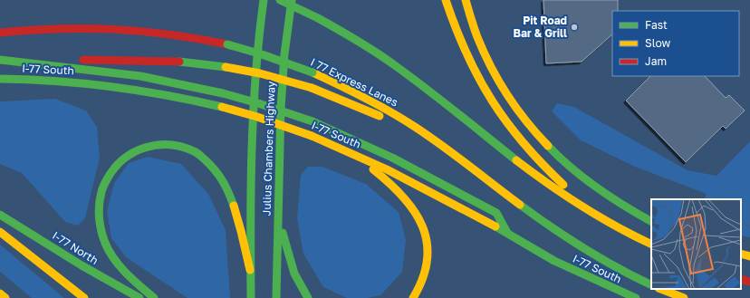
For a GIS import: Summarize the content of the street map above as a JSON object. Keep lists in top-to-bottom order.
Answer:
{
  "streets": {
    "highway": [
      "I-77 South",
      "I 77 Express Lanes",
      "Julius Chambers Highway",
      "I-77 North"
    ]
  },
  "places": ["Pit Road Bar & Grill"],
  "legend": ["Fast", "Slow", "Jam"]
}
